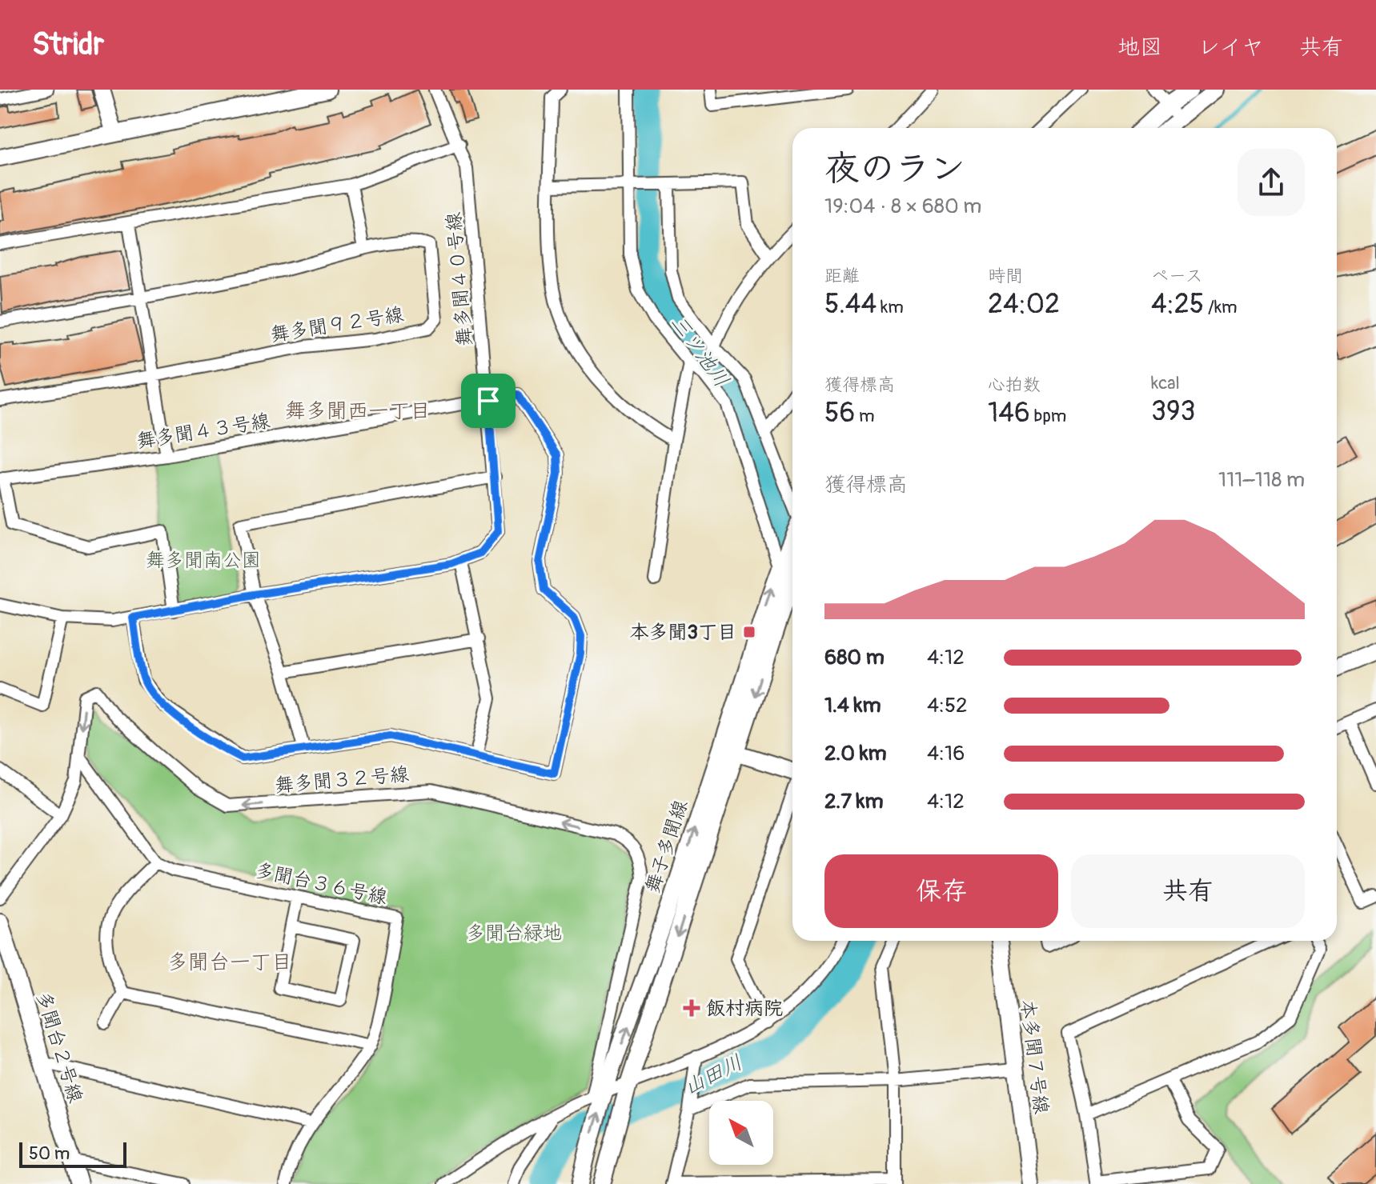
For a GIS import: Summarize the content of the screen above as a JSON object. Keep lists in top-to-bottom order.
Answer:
{
  "streets": {
    "street": [
      "舞多聞４０号線",
      "舞多聞９２号線",
      "舞多聞４３号線",
      "舞多聞３２号線",
      "舞子多聞線",
      "多聞台３６号線",
      "多聞台２号線",
      "本多聞７号線"
    ]
  },
  "crossings": [
    ["舞多聞４０号線", "舞多聞４３号線"],
    ["舞多聞３２号線", "舞子多聞線"]
  ],
  "districts": ["舞多聞西一丁目", "多聞台一丁目"],
  "water": ["三ツ池川", "山田川"],
  "parks": ["舞多聞南公園", "多聞台緑地"],
  "places": {
    "transit": ["本多聞3丁目"],
    "health": ["飯村病院"]
  },
  "scale_bar": "50 m",
  "north": "top left",
  "page": {
    "header": "Stridr",
    "nav": ["地図", "レイヤ", "共有"],
    "heading": ["夜のラン", "19:04 · 8 × 680 m"],
    "stats": [
      ["距離", "5.44 km"],
      ["時間", "24:02"],
      ["ペース", "4:25 /km"],
      ["獲得標高", "56 m"],
      ["心拍数", "146 bpm"],
      ["kcal", "393"]
    ],
    "chart": ["獲得標高", "111–118 m"],
    "list": [
      {
        "name": "680 m",
        "note": "4:12"
      },
      {
        "name": "1.4 km",
        "note": "4:52"
      },
      {
        "name": "2.0 km",
        "note": "4:16"
      },
      {
        "name": "2.7 km",
        "note": "4:12"
      }
    ],
    "buttons": ["保存", "共有"],
    "scale": "50 m"
  }
}
